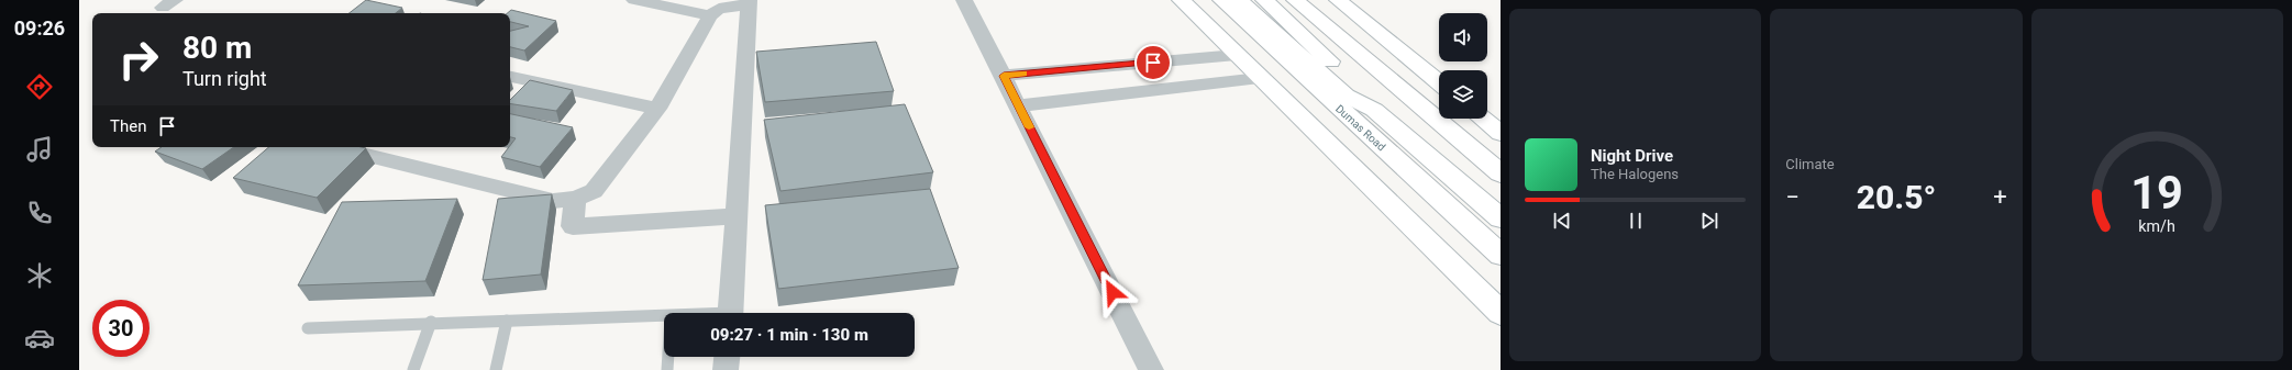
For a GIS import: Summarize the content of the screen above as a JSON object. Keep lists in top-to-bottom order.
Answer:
{
  "streets": {
    "main road": ["Dumas Road"]
  },
  "page": {
    "tabs": "09:26",
    "tile": "Climate",
    "turn": ["80 m", "Turn right"],
    "then": "Then",
    "song": ["Night Drive", "The Halogens"],
    "heat": ["−", "20.5°", "+"],
    "limit": "30",
    "trip": "09:27 · 1 min · 130 m",
    "gauge": ["19", "km/h"]
  }
}
